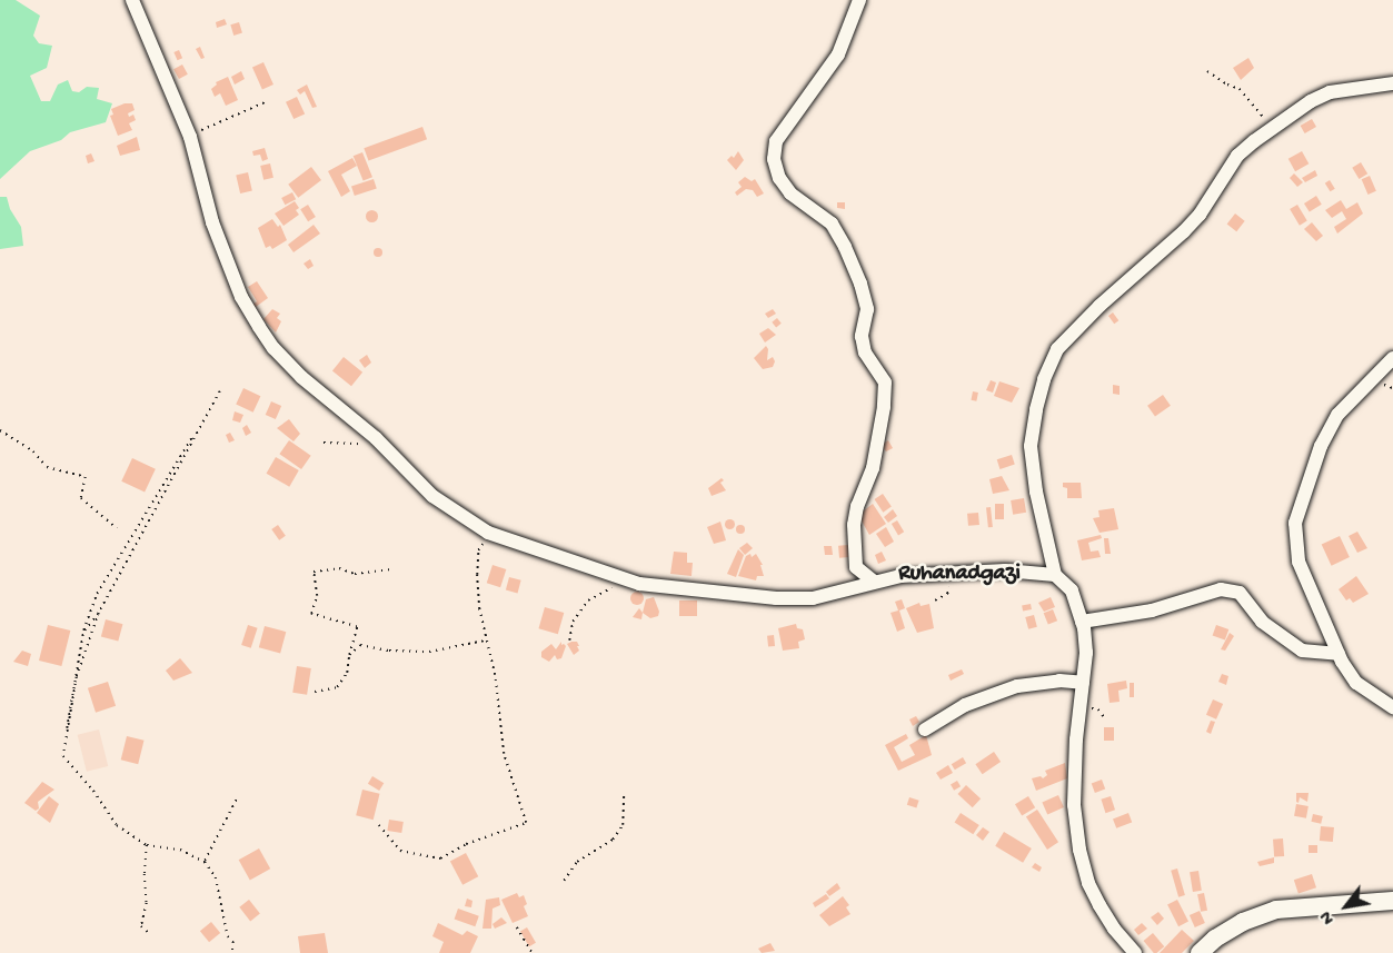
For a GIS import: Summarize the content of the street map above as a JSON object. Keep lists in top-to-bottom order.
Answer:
{
  "districts": ["Ruhanadgazi"],
  "north": "bottom left"
}
